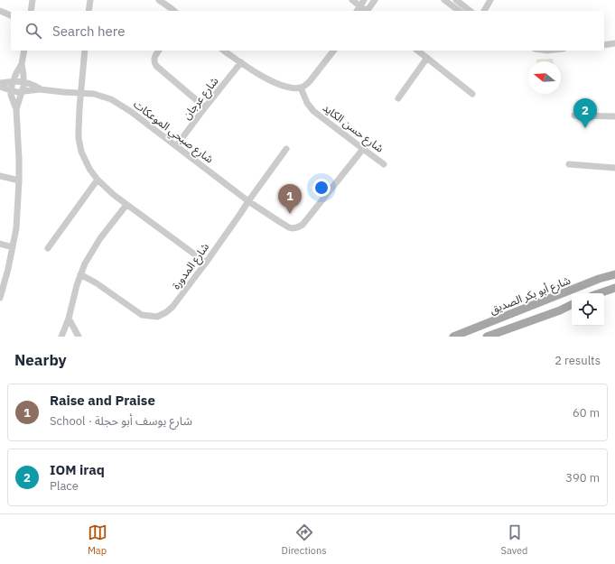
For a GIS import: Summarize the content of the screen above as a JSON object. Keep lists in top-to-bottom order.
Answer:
{
  "streets": {
    "main road": ["شارع أبو بكر الصديق"],
    "street": [
      "شارع عرجان",
      "شارع حسن الكايد",
      "شارع صبحي الموعكات",
      "شارع المدورة"
    ]
  },
  "crossings": [
    ["شارع عرجان", "شارع صبحي الموعكات"],
    ["شارع حسن الكايد", "شارع صبحي الموعكات"],
    ["شارع صبحي الموعكات", "شارع المدورة"]
  ],
  "north": "left",
  "page": {
    "search": "Search here",
    "pins": ["2", "1"],
    "heading": ["Nearby", "2 results"],
    "list": [
      {
        "mark": "1",
        "name": "Raise and Praise",
        "note": "School · شارع يوسف أبو حجلة",
        "value": "60 m"
      },
      {
        "mark": "2",
        "name": "IOM iraq",
        "note": "Place",
        "value": "390 m"
      }
    ],
    "nav": ["Map", "Directions", "Saved"]
  }
}
